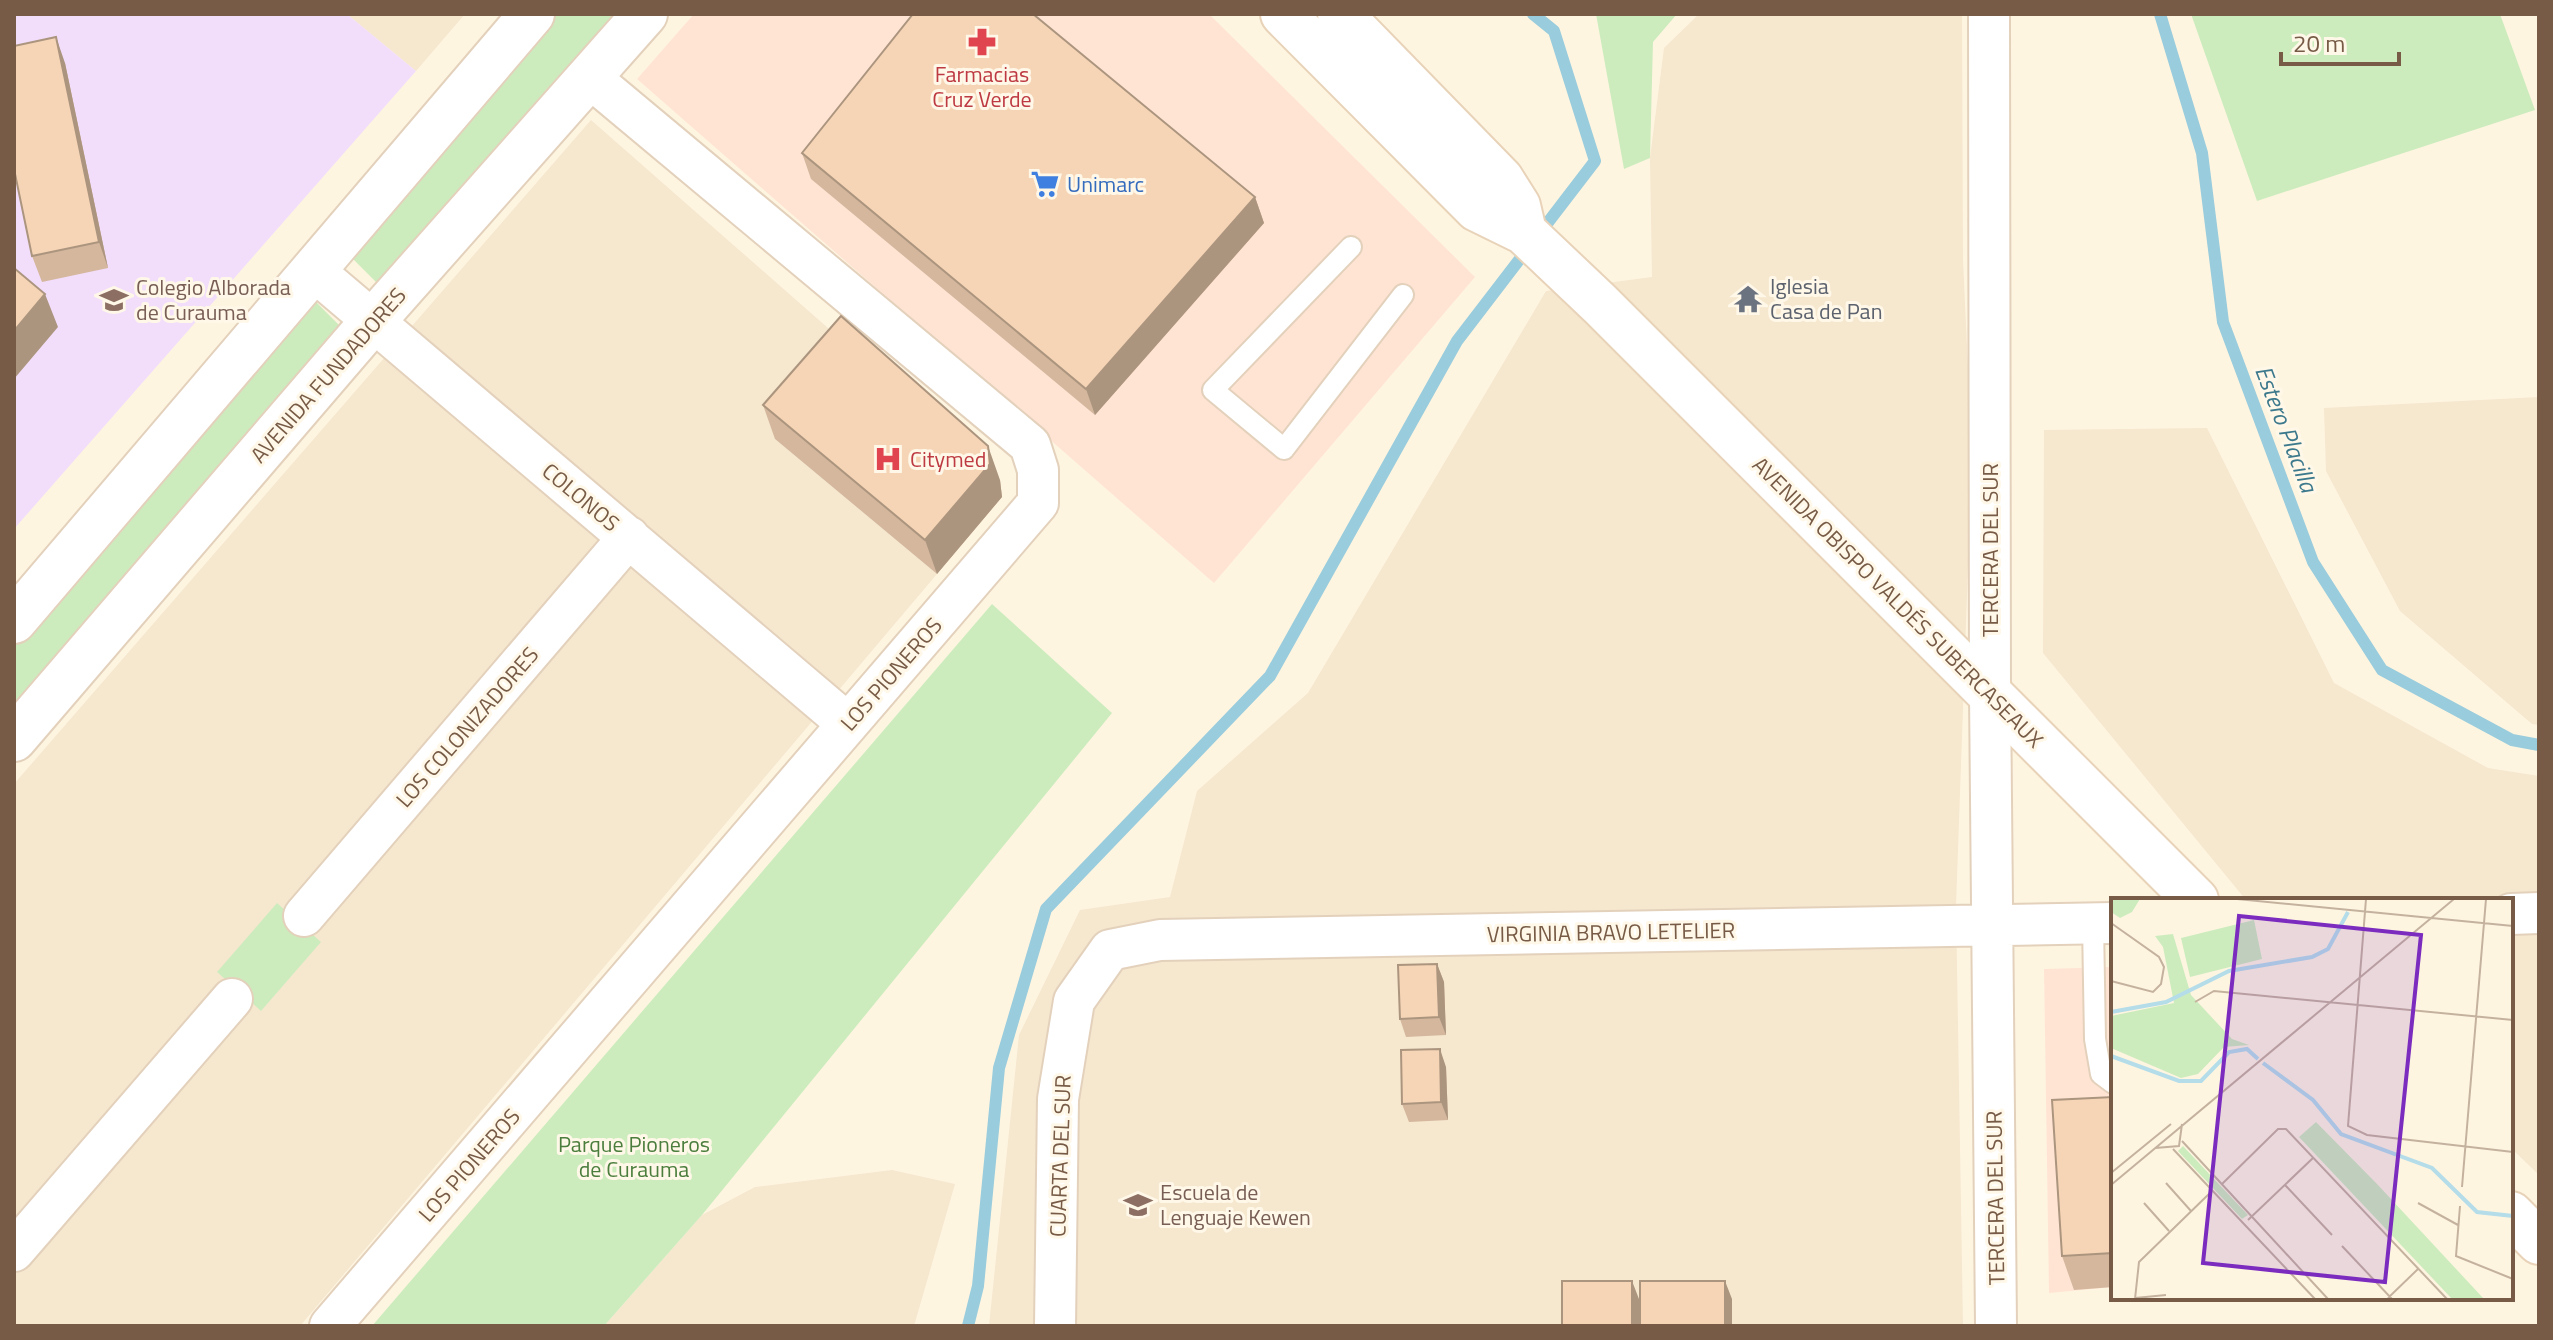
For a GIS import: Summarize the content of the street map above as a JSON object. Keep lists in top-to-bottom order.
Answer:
{
  "streets": {
    "street": [
      "AVENIDA FUNDADORES",
      "COLONOS",
      "TERCERA DEL SUR",
      "AVENIDA OBISPO VALDÉS SUBERCASEAUX",
      "LOS PIONEROS",
      "LOS COLONIZADORES",
      "VIRGINIA BRAVO LETELIER",
      "CUARTA DEL SUR"
    ]
  },
  "crossings": [
    ["AVENIDA FUNDADORES", "COLONOS"],
    ["AVENIDA FUNDADORES", "LOS PIONEROS"],
    ["COLONOS", "LOS PIONEROS"],
    ["COLONOS", "LOS COLONIZADORES"],
    ["TERCERA DEL SUR", "AVENIDA OBISPO VALDÉS SUBERCASEAUX"],
    ["TERCERA DEL SUR", "VIRGINIA BRAVO LETELIER"],
    ["VIRGINIA BRAVO LETELIER", "CUARTA DEL SUR"]
  ],
  "water": ["Estero Placilla"],
  "parks": ["Parque Pioneros de Curauma"],
  "places": {
    "pharmacy": ["Farmacias Cruz Verde"],
    "supermarket": ["Unimarc"],
    "temple": ["Iglesia Casa de Pan"],
    "school or university": ["Colegio Alborada de Curauma", "Escuela de Lenguaje Kewen"],
    "hospital": ["Citymed"]
  },
  "scale_bar": "20 m"
}
